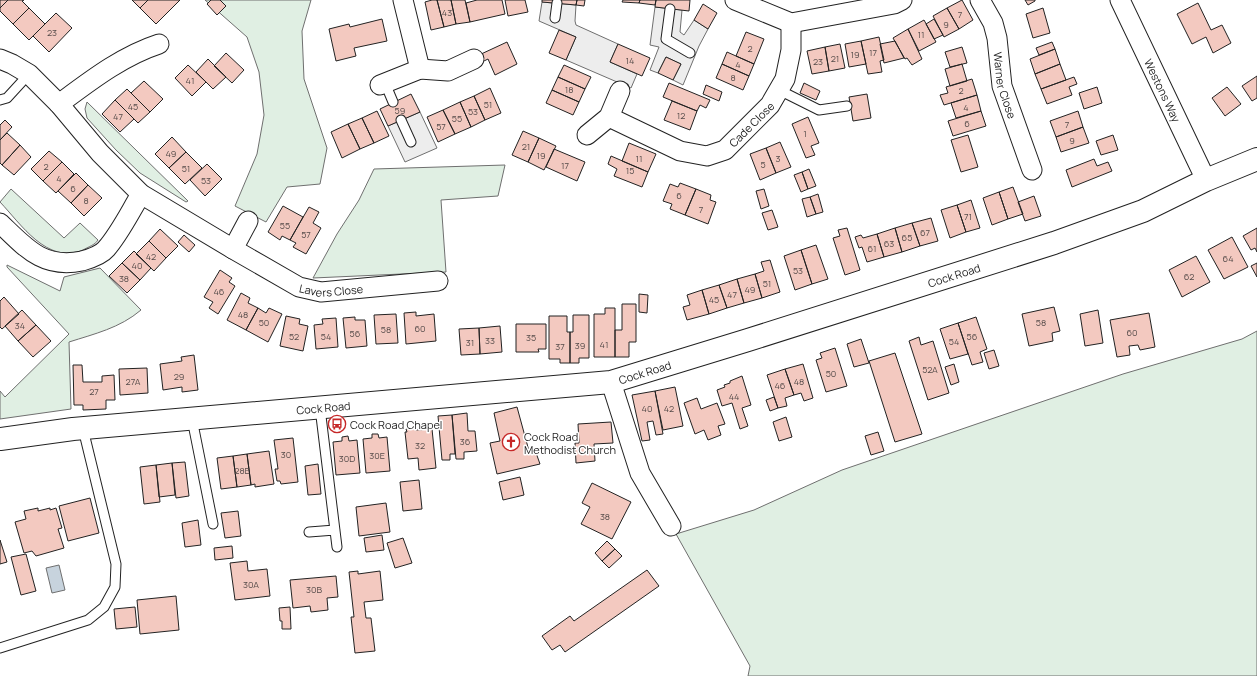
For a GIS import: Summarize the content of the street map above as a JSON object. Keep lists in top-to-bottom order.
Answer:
{
  "streets": {
    "street": [
      "Warner Close",
      "Westons Way",
      "Cade Close",
      "Cock Road",
      "Lavers Close"
    ]
  },
  "crossings": [
    ["Westons Way", "Cock Road"]
  ],
  "places": {
    "bus stop": ["Cock Road Chapel"],
    "church": ["Cock Road Methodist Church"]
  },
  "house_numbers": [
    "43",
    "7",
    "9",
    "23",
    "11",
    "2",
    "17",
    "19",
    "21",
    "14",
    "23",
    "4",
    "8",
    "41",
    "18",
    "2",
    "51",
    "45",
    "4",
    "59",
    "53",
    "12",
    "47",
    "55",
    "6",
    "7",
    "57",
    "1",
    "9",
    "21",
    "49",
    "19",
    "11",
    "3",
    "5",
    "17",
    "2",
    "51",
    "15",
    "4",
    "53",
    "6",
    "6",
    "8",
    "7",
    "71",
    "55",
    "67",
    "57",
    "65",
    "63",
    "61",
    "42",
    "64",
    "40",
    "53",
    "62",
    "38",
    "51",
    "49",
    "46",
    "47",
    "45",
    "48",
    "50",
    "58",
    "34",
    "60",
    "58",
    "60",
    "56",
    "52",
    "54",
    "56",
    "35",
    "33",
    "54",
    "31",
    "41",
    "39",
    "37",
    "52A",
    "50",
    "29",
    "27A",
    "48",
    "46",
    "27",
    "44",
    "40",
    "42",
    "36",
    "32",
    "30",
    "30E",
    "30D",
    "28E",
    "38",
    "30A",
    "30B"
  ]
}
